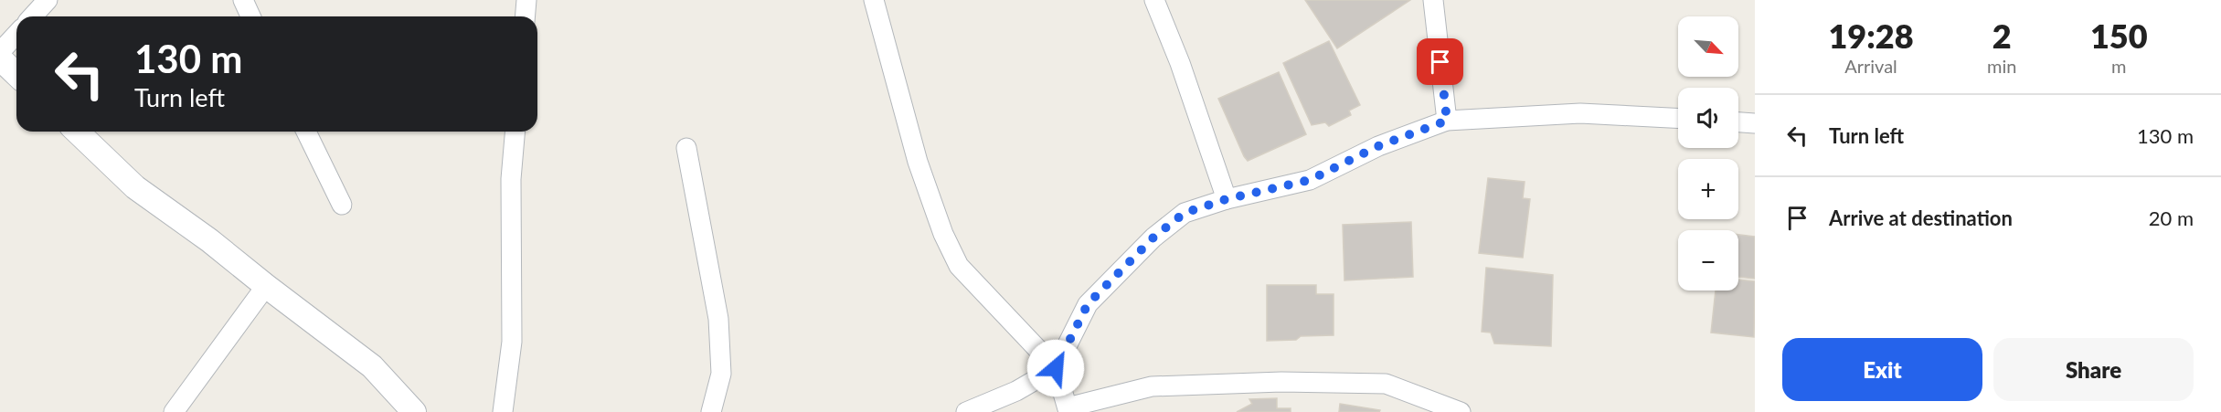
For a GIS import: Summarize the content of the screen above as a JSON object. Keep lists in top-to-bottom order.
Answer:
{
  "north": "bottom right",
  "page": {
    "eta": [
      "19:28",
      "Arrival",
      "2",
      "min",
      "150",
      "m"
    ],
    "map_buttons": ["+", "−"],
    "turn": ["130 m", "Turn left"],
    "list": [
      {
        "name": "Turn left",
        "value": "130 m"
      },
      {
        "name": "Arrive at destination",
        "value": "20 m"
      }
    ],
    "buttons": ["Exit", "Share"]
  }
}
